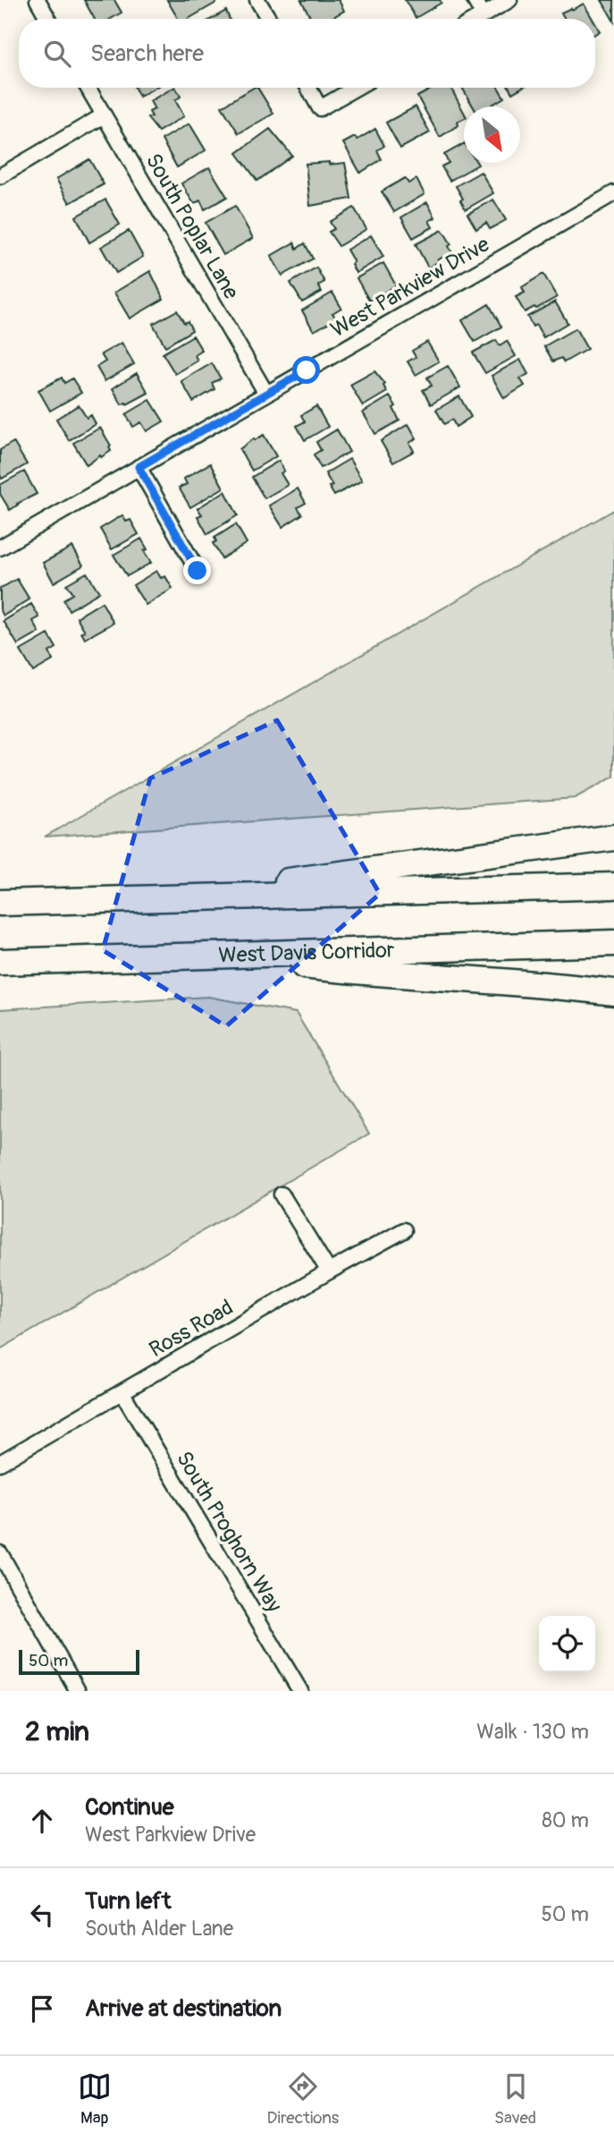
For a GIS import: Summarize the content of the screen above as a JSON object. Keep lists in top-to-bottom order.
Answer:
{
  "streets": {
    "highway": ["West Davis Corridor"],
    "street": [
      "South Poplar Lane",
      "West Parkview Drive",
      "Ross Road",
      "South Proghorn Way"
    ]
  },
  "crossings": [
    ["South Poplar Lane", "West Parkview Drive"],
    ["Ross Road", "South Proghorn Way"]
  ],
  "scale_bar": "50 m",
  "north": "bottom right",
  "page": {
    "search": "Search here",
    "scale": "50 m",
    "heading": ["2 min", "Walk · 130 m"],
    "list": [
      ["Continue", "West Parkview Drive", "80 m"],
      ["Turn left", "South Alder Lane", "50 m"],
      "Arrive at destination"
    ],
    "nav": ["Map", "Directions", "Saved"]
  }
}
